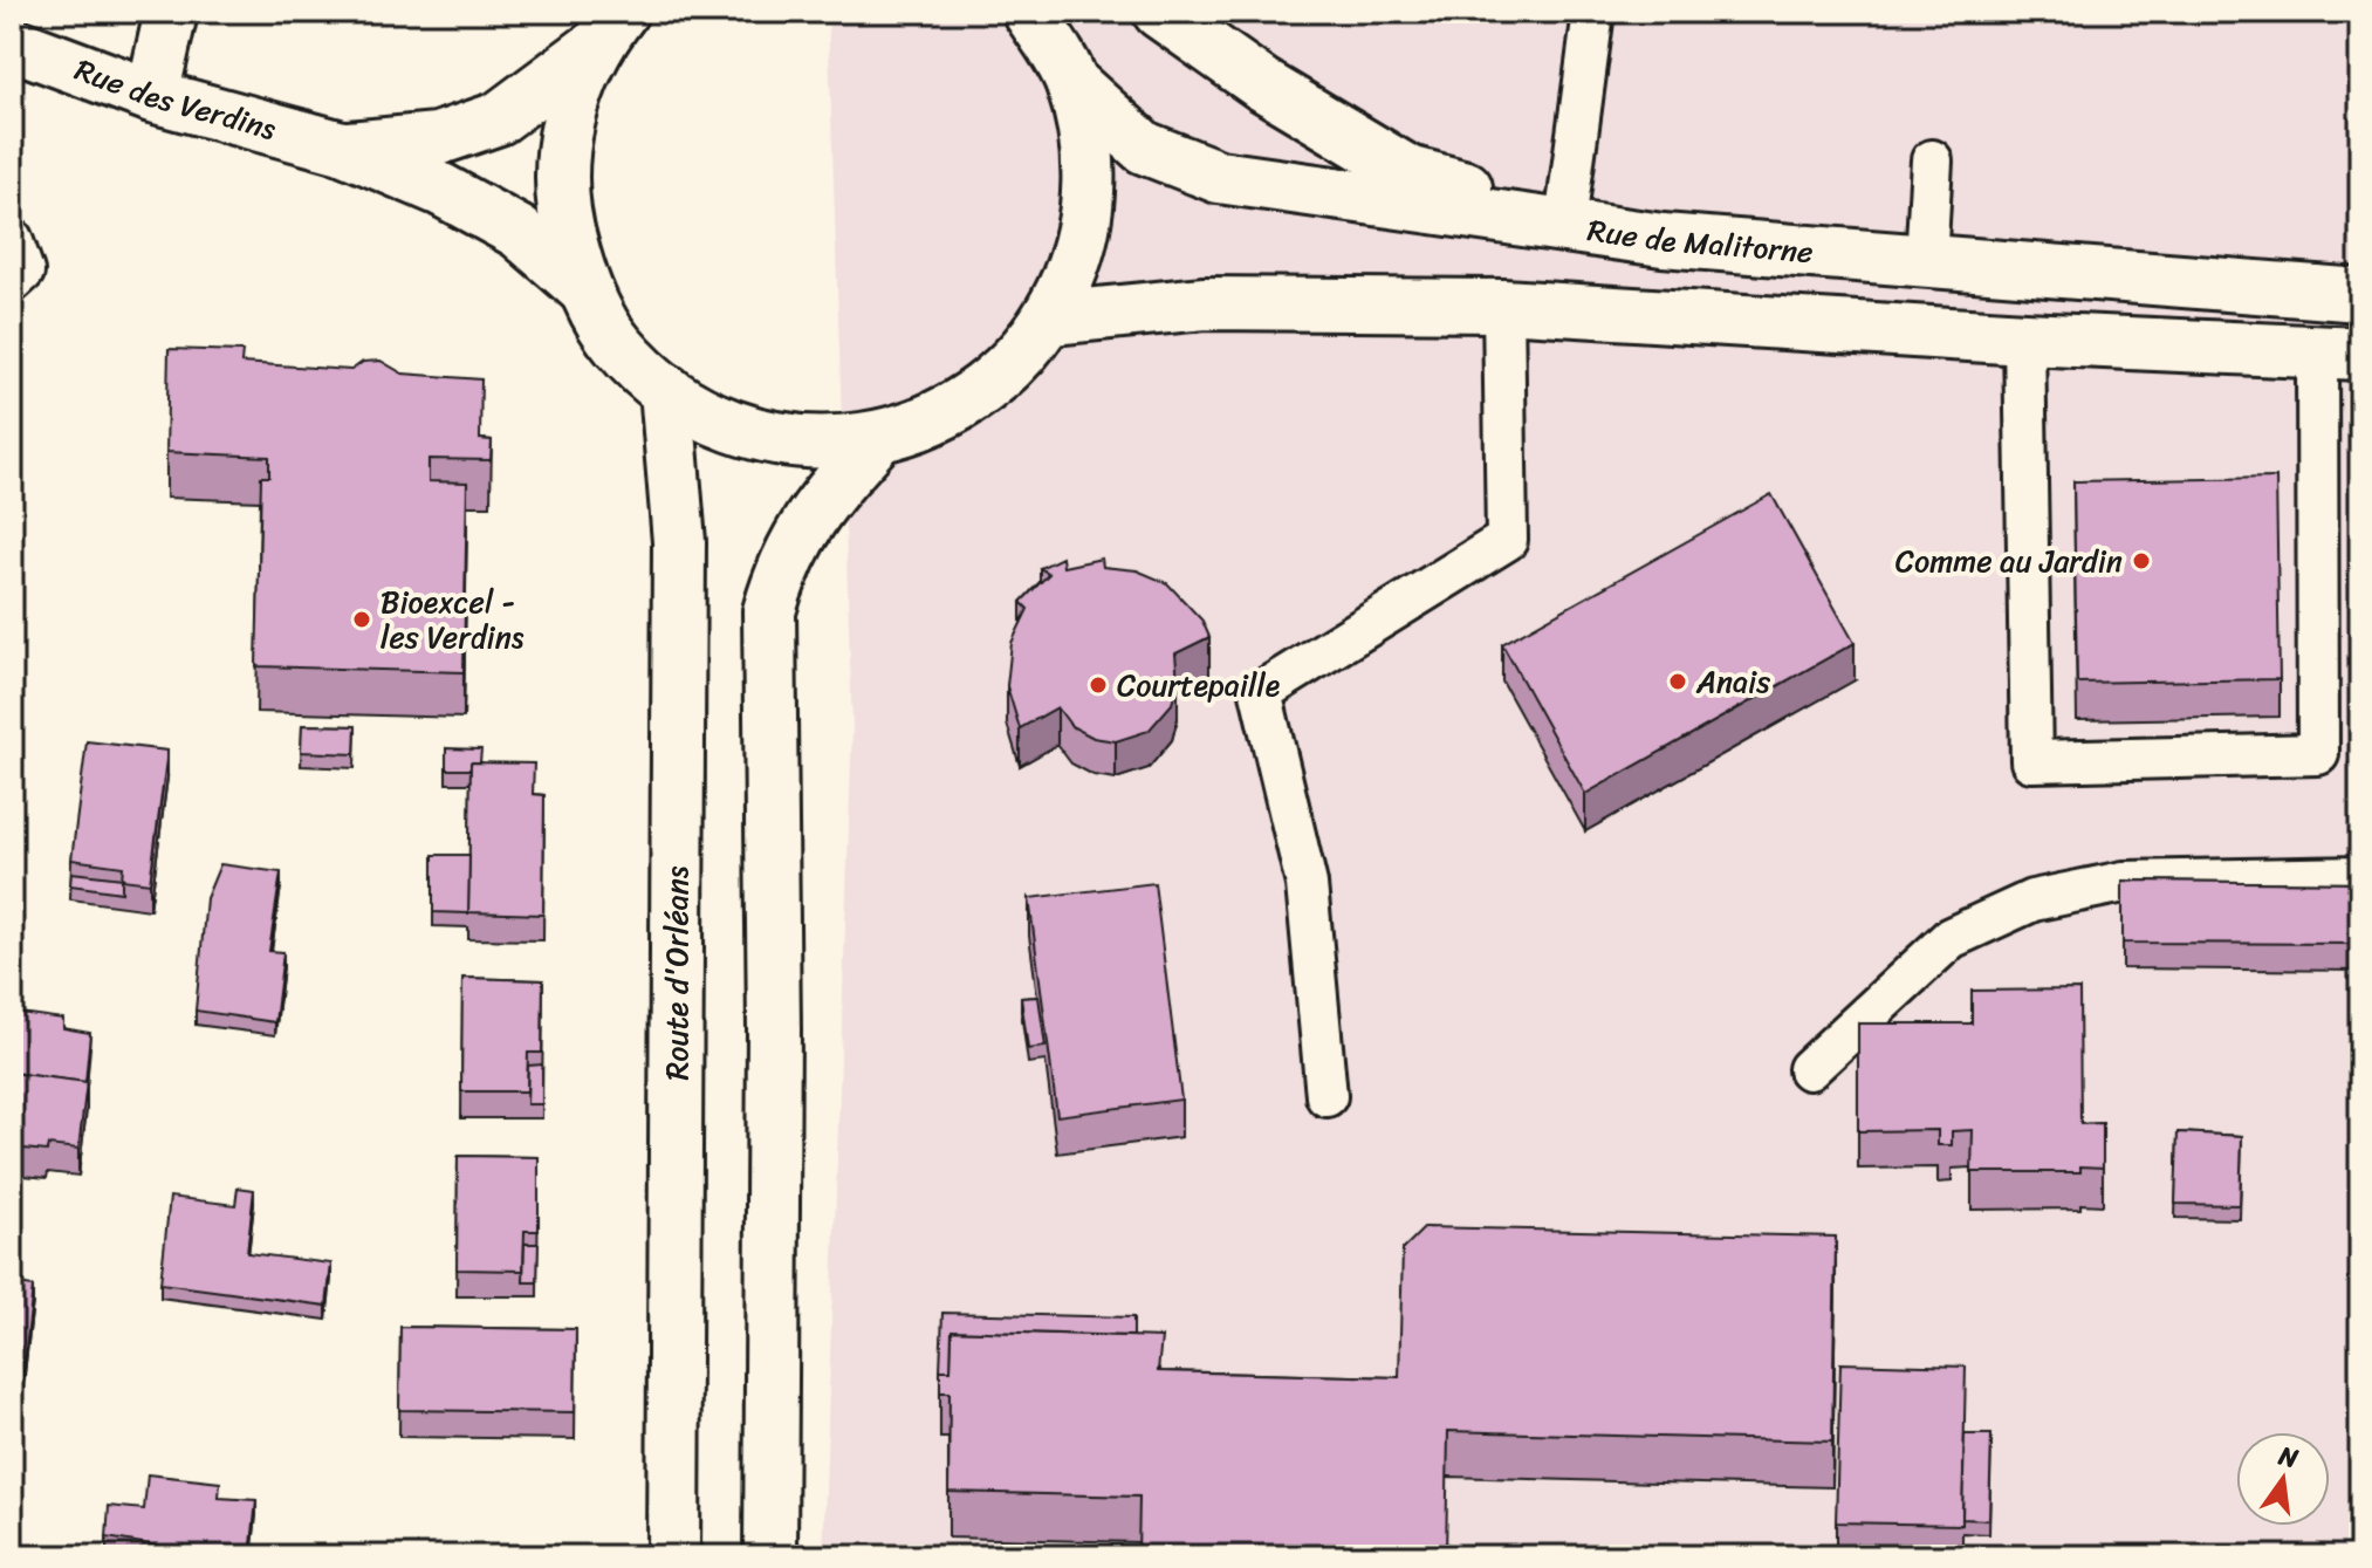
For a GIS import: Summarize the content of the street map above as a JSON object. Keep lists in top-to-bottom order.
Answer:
{
  "streets": {
    "main road": ["Rue des Verdins", "Rue de Malitorne", "Route d'Orléans"]
  },
  "places": [
    "Comme au Jardin",
    "Bioexcel - les Verdins",
    "Anais",
    "Courtepaille"
  ],
  "north": "top"
}
